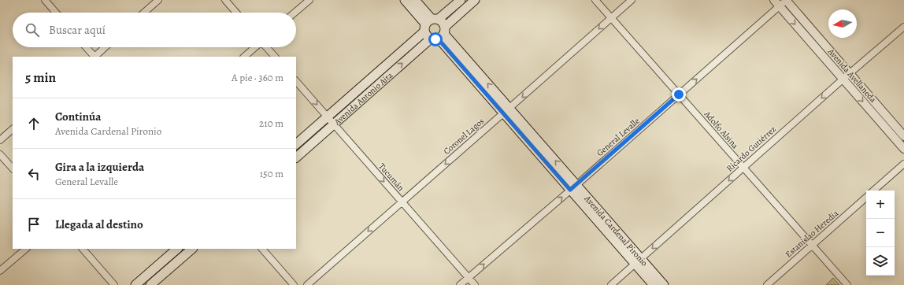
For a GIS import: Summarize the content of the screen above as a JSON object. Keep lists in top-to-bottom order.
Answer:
{
  "streets": {
    "main road": ["Avenida Antonio Aita", "Avenida Cardenal Pironio"],
    "street": [
      "Avenida Avellaneda",
      "Adolfo Alsina",
      "Coronel Lagos",
      "General Levalle",
      "Ricardo Gutiérrez",
      "Tucumán",
      "Estanislao Heredia"
    ]
  },
  "crossings": [
    ["Avenida Avellaneda", "General Levalle"],
    ["Avenida Avellaneda", "Ricardo Gutiérrez"],
    ["Avenida Antonio Aita", "Tucumán"],
    ["Avenida Antonio Aita", "Avenida Cardenal Pironio"],
    ["Adolfo Alsina", "Coronel Lagos"],
    ["Adolfo Alsina", "General Levalle"],
    ["Adolfo Alsina", "Ricardo Gutiérrez"],
    ["Adolfo Alsina", "Estanislao Heredia"],
    ["Coronel Lagos", "Tucumán"],
    ["Coronel Lagos", "Avenida Cardenal Pironio"],
    ["General Levalle", "Tucumán"],
    ["General Levalle", "Avenida Cardenal Pironio"],
    ["Ricardo Gutiérrez", "Avenida Cardenal Pironio"]
  ],
  "one_way": [
    "Coronel Lagos",
    "General Levalle",
    "Ricardo Gutiérrez",
    "Tucumán"
  ],
  "north": "left",
  "page": {
    "search": "Buscar aquí",
    "heading": ["5 min", "A pie · 360 m"],
    "list": [
      ["Continúa", "Avenida Cardenal Pironio", "210 m"],
      ["Gira a la izquierda", "General Levalle", "150 m"],
      "Llegada al destino"
    ],
    "map_buttons": ["+", "−"]
  }
}
